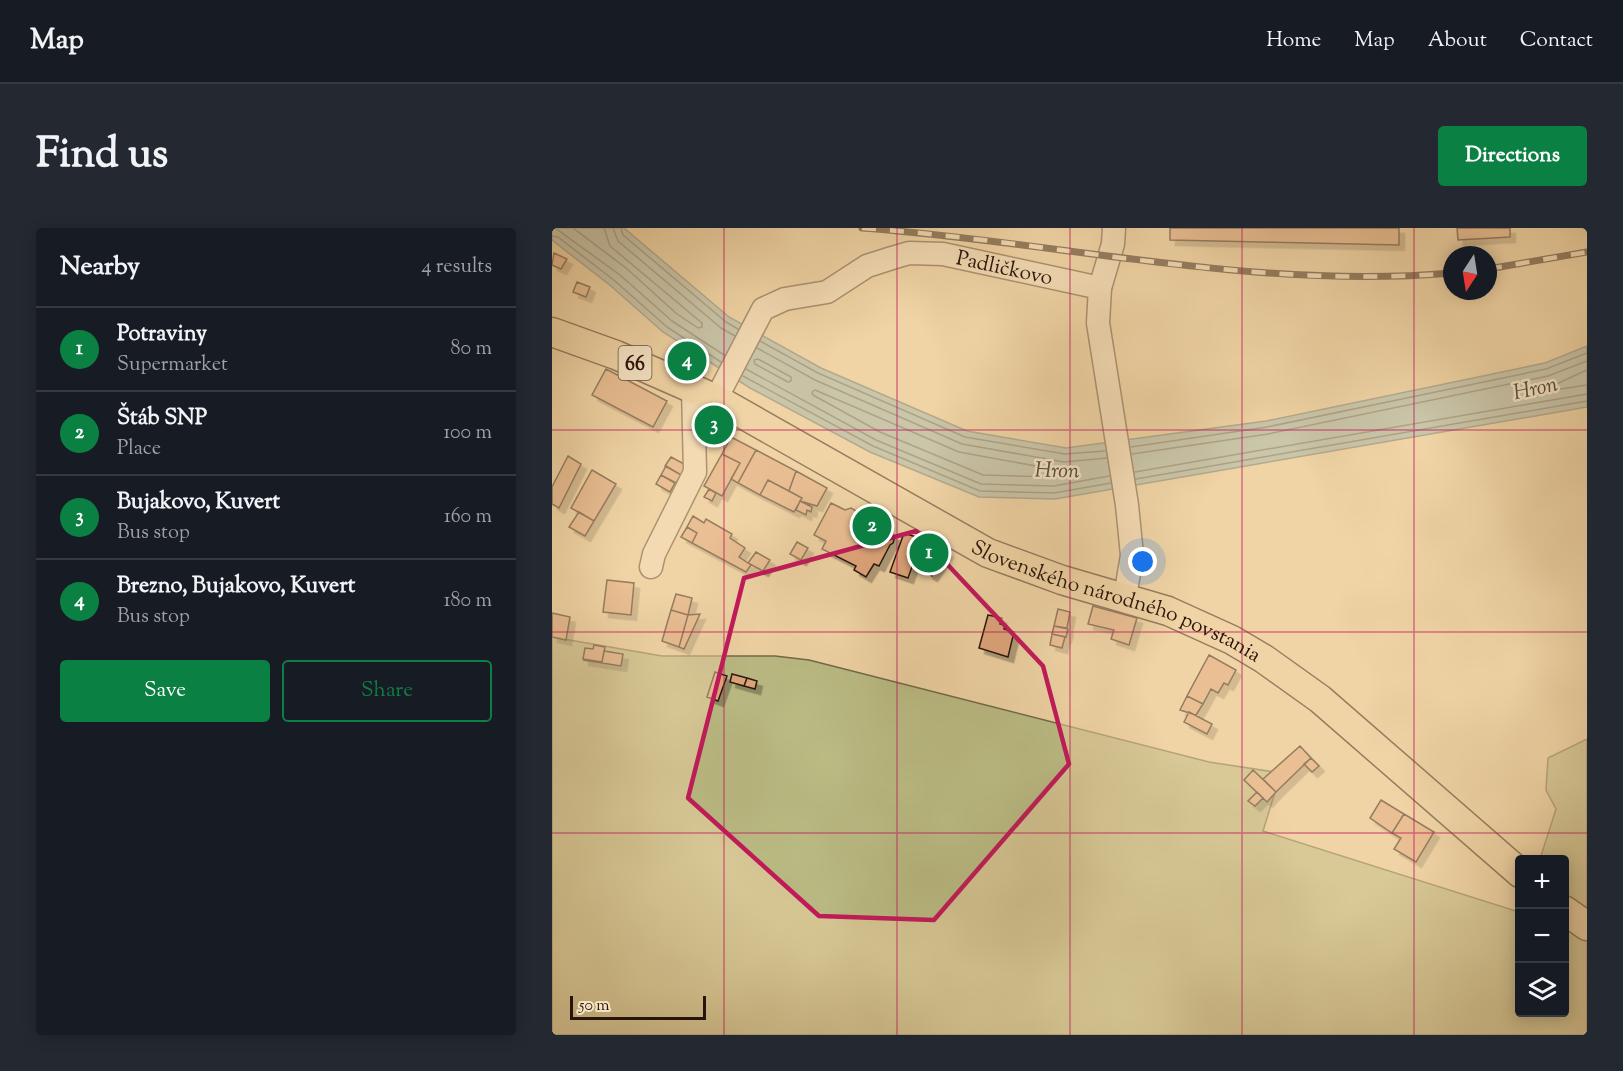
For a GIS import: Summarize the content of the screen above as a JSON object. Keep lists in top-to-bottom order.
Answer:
{
  "streets": {
    "main road": ["66", "Slovenského národného povstania"],
    "street": ["Padličkovo"]
  },
  "crossings": [
    ["Padličkovo", "Slovenského národného povstania"]
  ],
  "water": ["Hron"],
  "scale_bar": "50 m",
  "north": "bottom",
  "page": {
    "header": "Map",
    "nav": [
      "Home",
      "Map",
      "About",
      "Contact"
    ],
    "title": "Find us",
    "buttons": [
      "Directions",
      ["Save", "Share"]
    ],
    "heading": ["Nearby", "4 results"],
    "list": [
      {
        "mark": "1",
        "name": "Potraviny",
        "note": "Supermarket",
        "value": "80 m"
      },
      {
        "mark": "2",
        "name": "Štáb SNP",
        "note": "Place",
        "value": "100 m"
      },
      {
        "mark": "3",
        "name": "Bujakovo, Kuvert",
        "note": "Bus stop",
        "value": "160 m"
      },
      {
        "mark": "4",
        "name": "Brezno, Bujakovo, Kuvert",
        "note": "Bus stop",
        "value": "180 m"
      }
    ],
    "pins": [
      "4",
      "3",
      "2",
      "1"
    ],
    "map_buttons": ["+", "−"],
    "scale": "50 m"
  }
}
